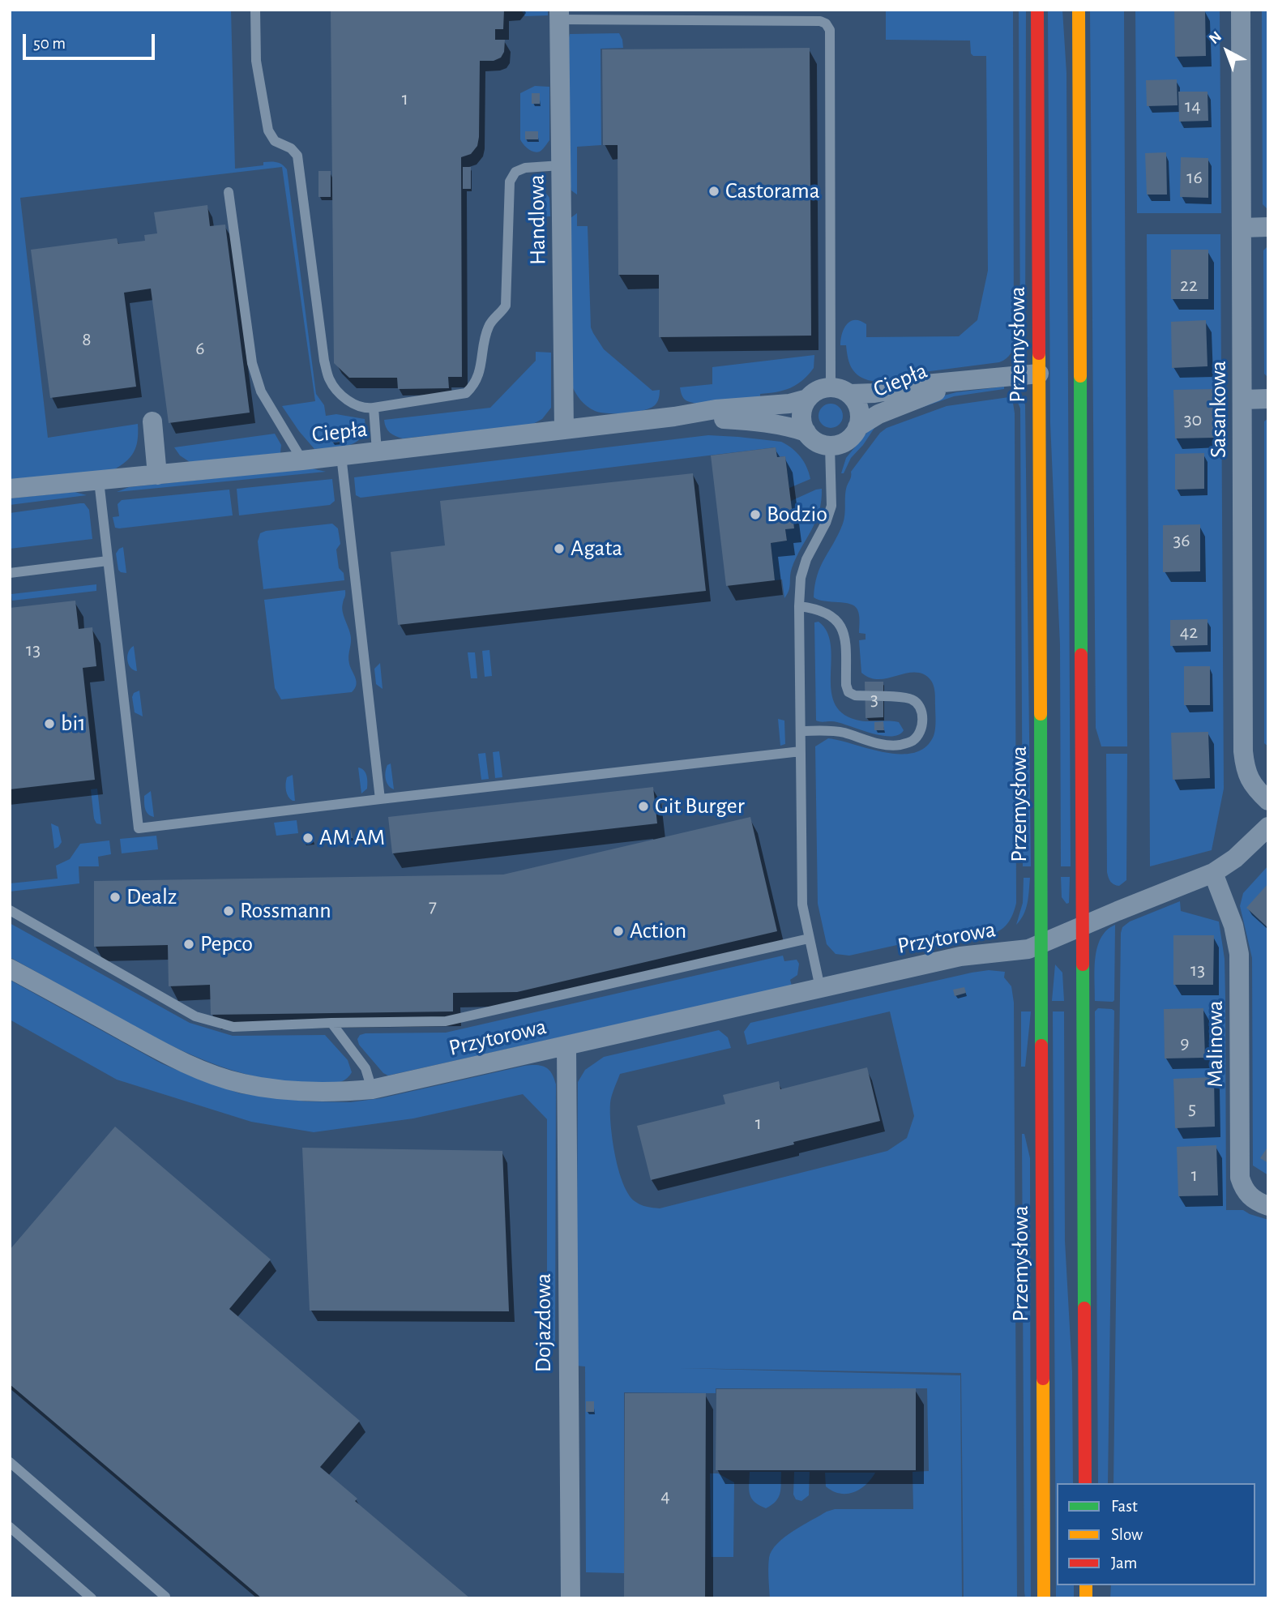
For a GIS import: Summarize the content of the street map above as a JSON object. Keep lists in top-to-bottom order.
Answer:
{
  "streets": {
    "main road": ["Przemysłowa"],
    "street": [
      "Handlowa",
      "Ciepła",
      "Sasankowa",
      "Przytorowa",
      "Malinowa",
      "Dojazdowa"
    ]
  },
  "crossings": [
    ["Handlowa", "Ciepła"],
    ["Przemysłowa", "Ciepła"],
    ["Przemysłowa", "Przytorowa"],
    ["Przytorowa", "Malinowa"],
    ["Przytorowa", "Dojazdowa"]
  ],
  "places": [
    "Castorama",
    "Bodzio",
    "Agata",
    "bi1",
    "Git Burger",
    "AM AM",
    "Dealz",
    "Rossmann",
    "Action",
    "Pepco"
  ],
  "house_numbers": [
    "1",
    "14",
    "16",
    "22",
    "8",
    "6",
    "30",
    "36",
    "42",
    "13",
    "3",
    "7",
    "13",
    "9",
    "5",
    "1",
    "1",
    "4"
  ],
  "legend": ["Fast", "Slow", "Jam"],
  "scale_bar": "50 m",
  "north": "top left"
}
